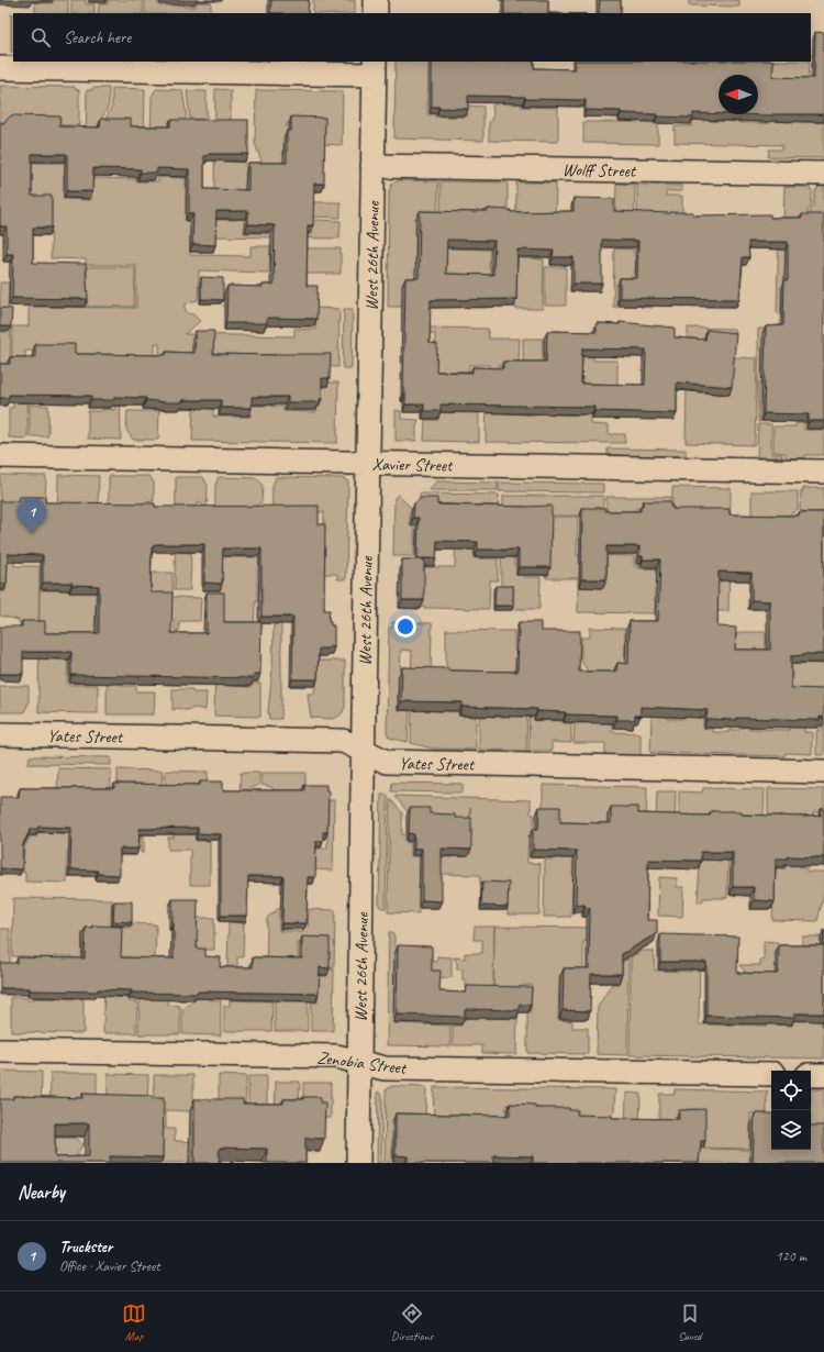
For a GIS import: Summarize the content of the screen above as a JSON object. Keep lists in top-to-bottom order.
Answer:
{
  "streets": {
    "street": [
      "Wolff Street",
      "West 26th Avenue",
      "Xavier Street",
      "Yates Street",
      "Zenobia Street"
    ]
  },
  "crossings": [
    ["Wolff Street", "West 26th Avenue"],
    ["West 26th Avenue", "Xavier Street"],
    ["West 26th Avenue", "Yates Street"],
    ["West 26th Avenue", "Zenobia Street"]
  ],
  "north": "left",
  "page": {
    "search": "Search here",
    "pins": "1",
    "heading": "Nearby",
    "list": [
      {
        "mark": "1",
        "name": "Truckster",
        "note": "Office · Xavier Street",
        "value": "120 m"
      }
    ],
    "nav": ["Map", "Directions", "Saved"]
  }
}
